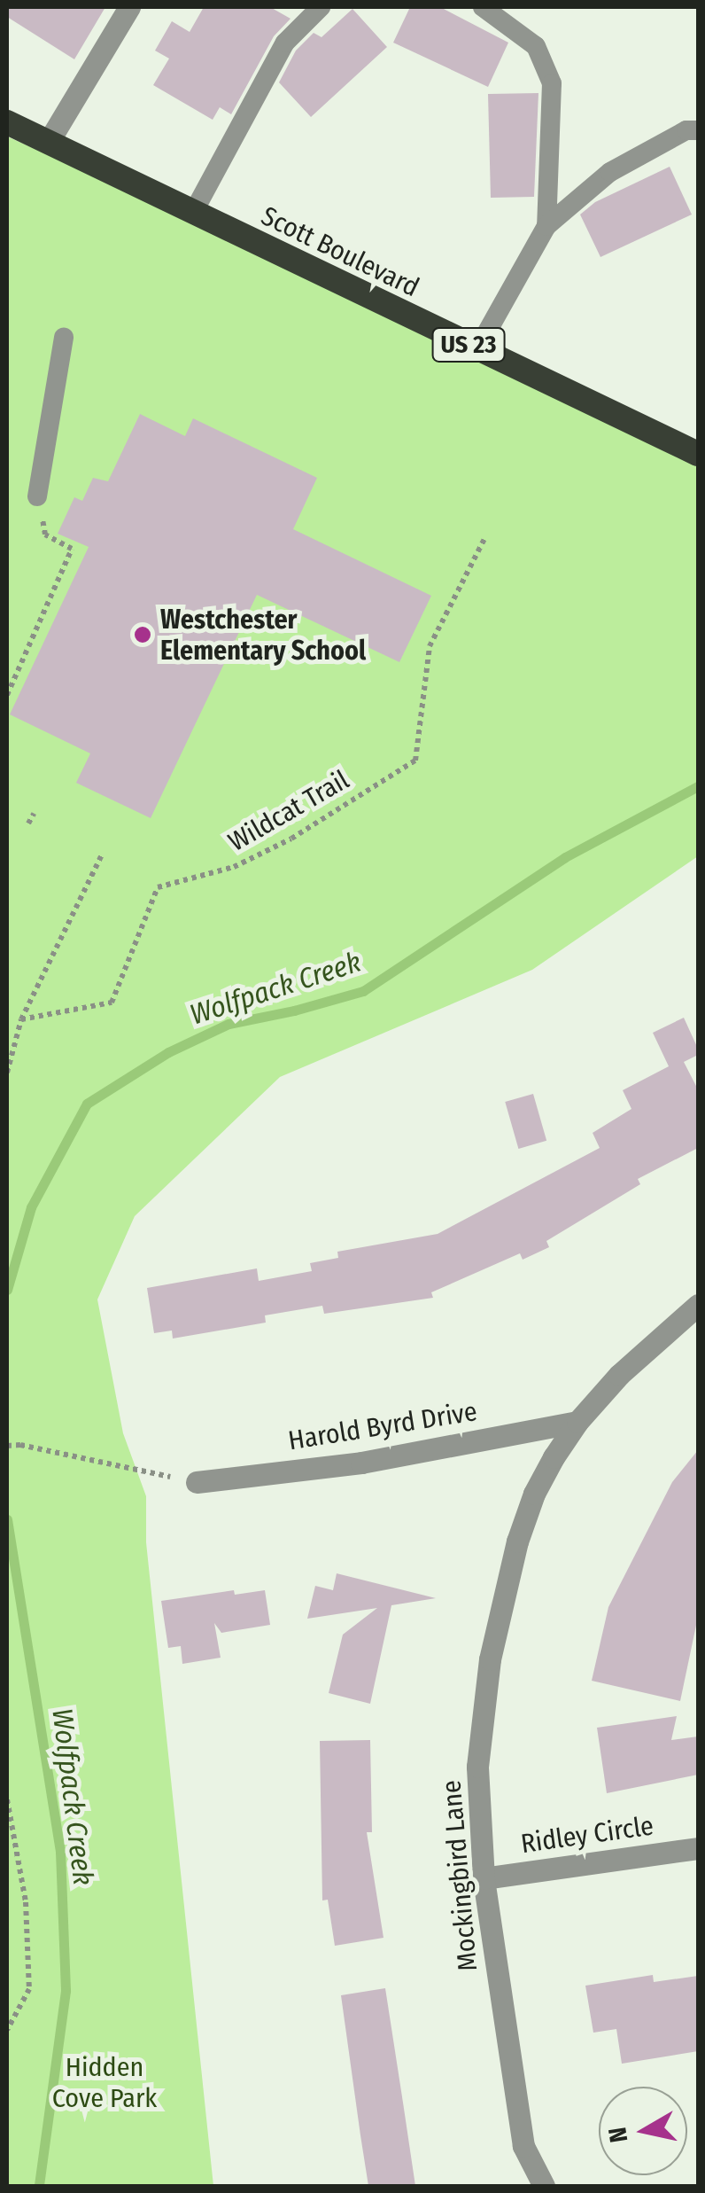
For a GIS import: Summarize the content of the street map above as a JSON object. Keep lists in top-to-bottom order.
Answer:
{
  "streets": {
    "highway": ["Scott Boulevard", "US 23"],
    "street": ["Harold Byrd Drive", "Ridley Circle", "Mockingbird Lane"],
    "path": ["Wildcat Trail"]
  },
  "crossings": [
    ["Harold Byrd Drive", "Mockingbird Lane"],
    ["Ridley Circle", "Mockingbird Lane"]
  ],
  "water": ["Wolfpack Creek"],
  "parks": ["Hidden Cove Park"],
  "places": ["Westchester Elementary School"],
  "north": "left"
}
